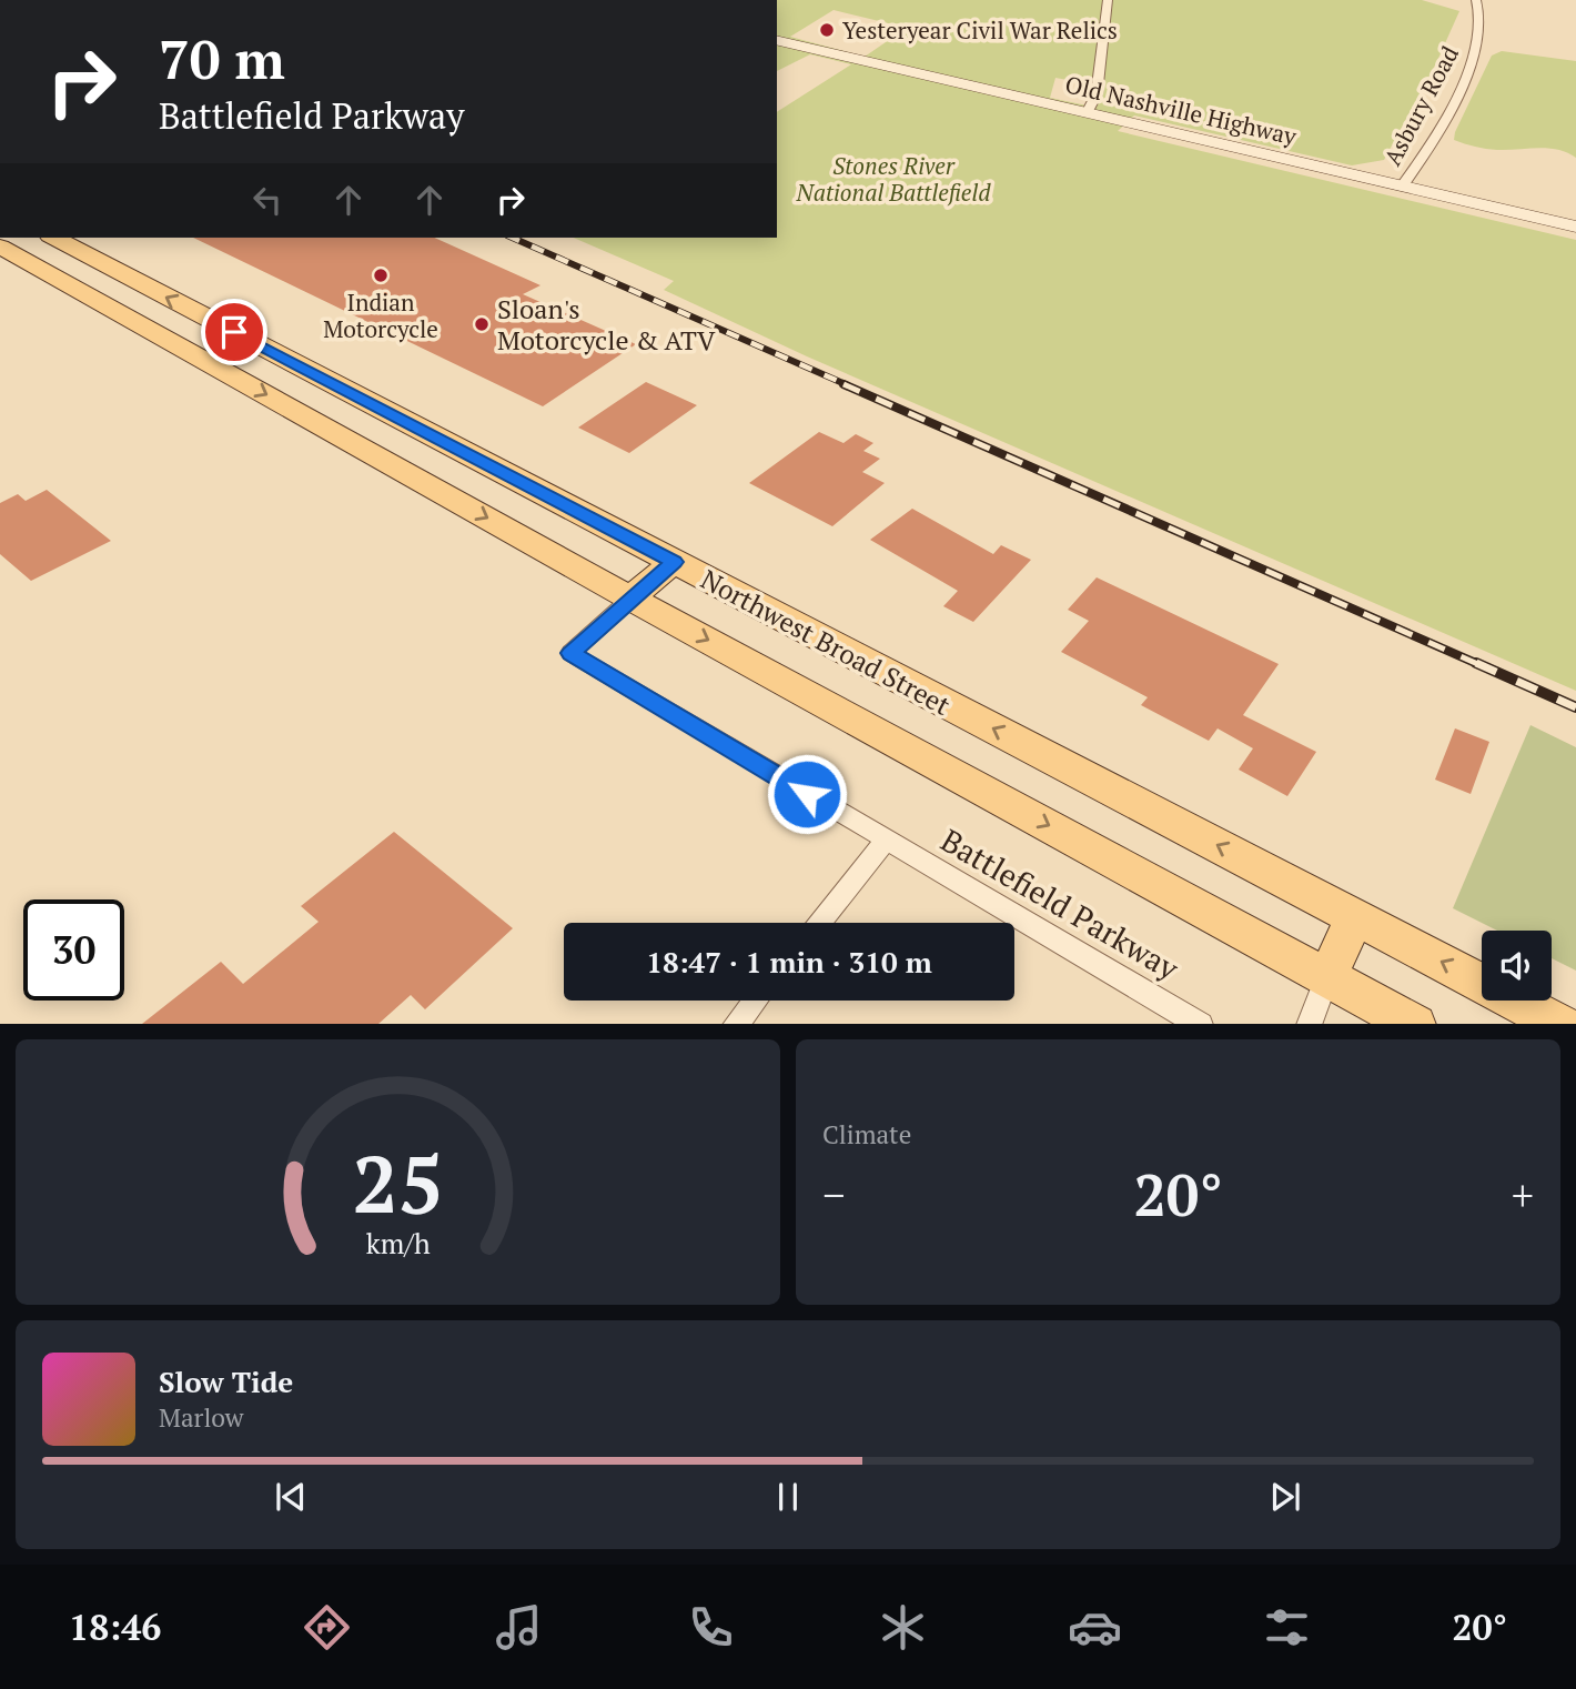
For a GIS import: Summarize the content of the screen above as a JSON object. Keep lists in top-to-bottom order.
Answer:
{
  "streets": {
    "main road": ["Old Nashville Highway", "Northwest Broad Street"],
    "street": ["Asbury Road", "Battlefield Parkway"]
  },
  "crossings": [
    ["Asbury Road", "Old Nashville Highway"],
    ["Northwest Broad Street", "Battlefield Parkway"]
  ],
  "parks": ["Stones River National Battlefield"],
  "places": ["Yesteryear Civil War Relics", "Indian Motorcycle", "Sloan's Motorcycle & ATV"],
  "page": {
    "turn": ["70 m", "Battlefield Parkway"],
    "limit": "30",
    "trip": "18:47 · 1 min · 310 m",
    "tile": "Climate",
    "heat": ["−", "20°", "+"],
    "song": ["Slow Tide", "Marlow"],
    "tabs": ["18:46", "20°"],
    "gauge": ["25", "km/h"]
  }
}
